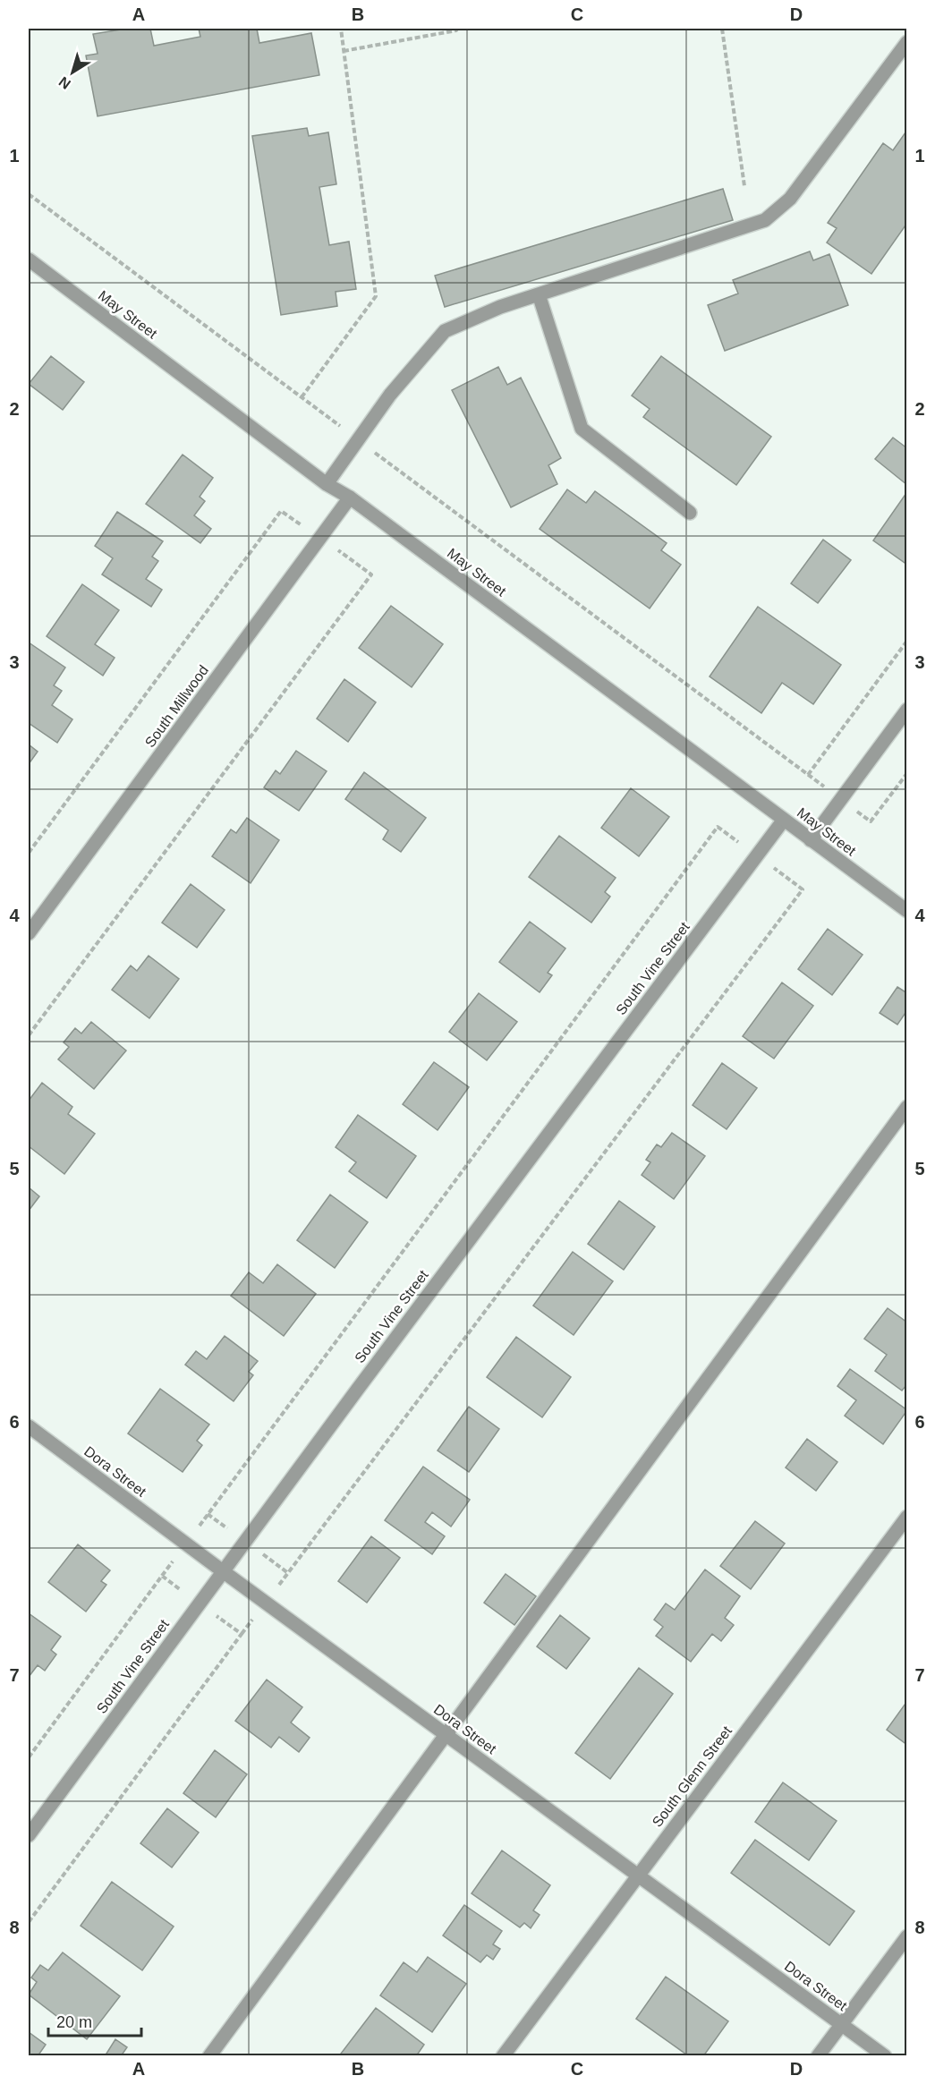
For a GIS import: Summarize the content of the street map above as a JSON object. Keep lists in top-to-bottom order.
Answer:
{
  "streets": {
    "street": [
      "May Street",
      "South Millwood",
      "South Vine Street",
      "Dora Street",
      "South Glenn Street"
    ]
  },
  "crossings": [
    ["May Street", "South Millwood"],
    ["May Street", "South Vine Street"],
    ["South Vine Street", "Dora Street"],
    ["Dora Street", "South Glenn Street"]
  ],
  "scale_bar": "20 m",
  "north": "bottom left",
  "grid": {
    "columns": [
      "A",
      "B",
      "C",
      "D"
    ],
    "rows": [
      "1",
      "2",
      "3",
      "4",
      "5",
      "6",
      "7",
      "8"
    ]
  }
}
